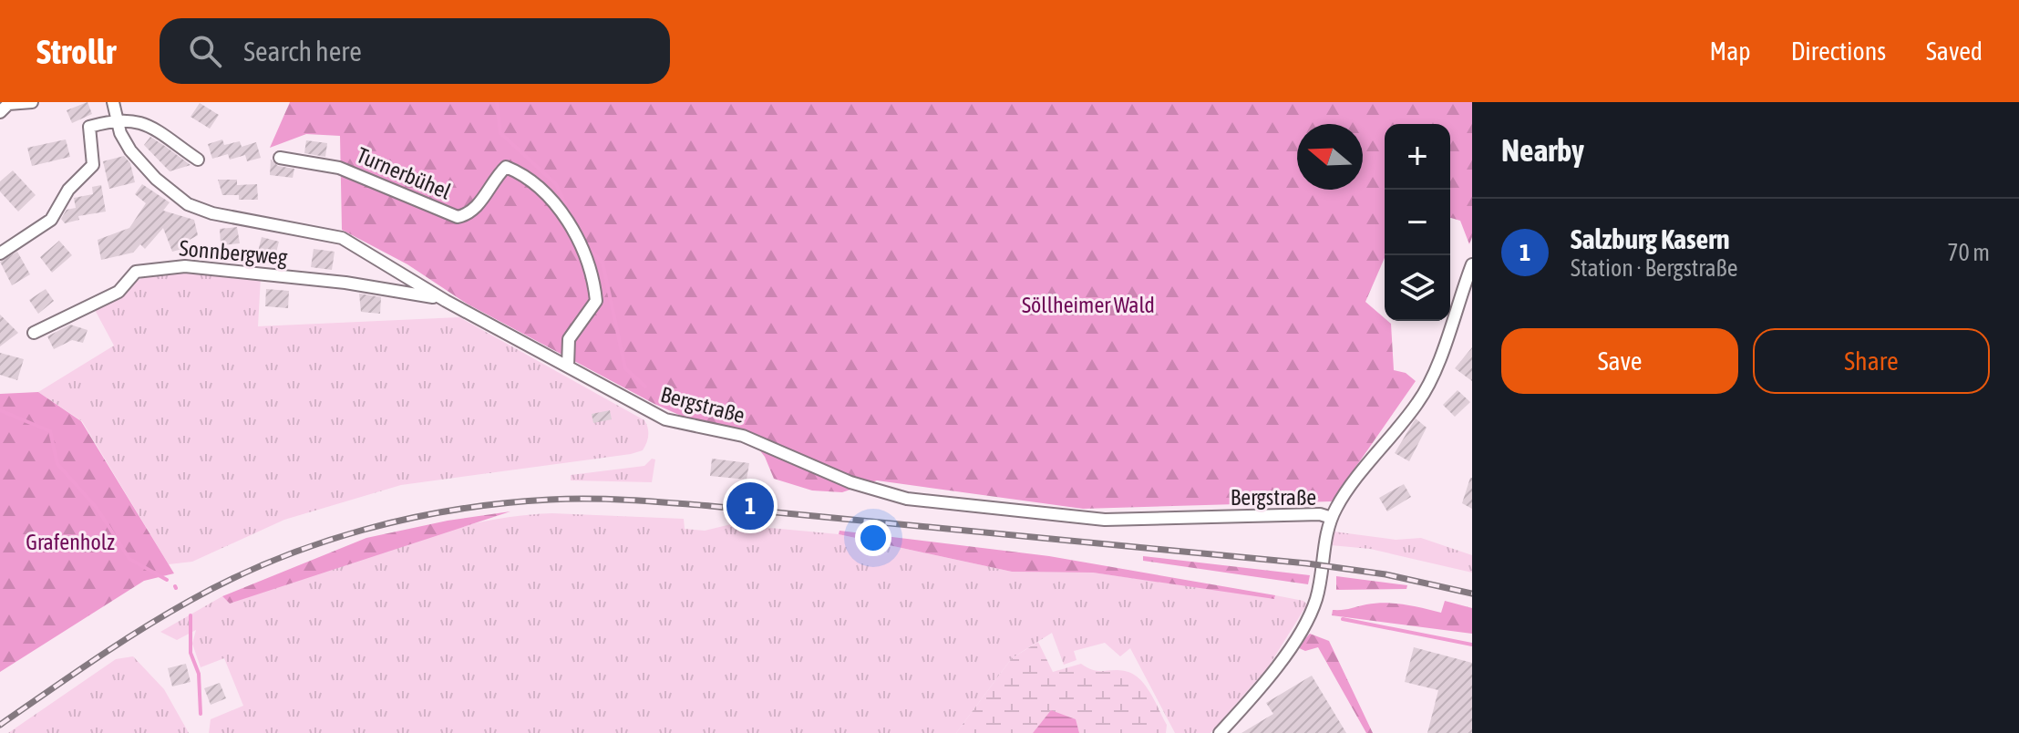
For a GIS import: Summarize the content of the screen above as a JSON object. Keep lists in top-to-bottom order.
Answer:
{
  "streets": {
    "street": ["Turnerbühel", "Sonnbergweg", "Bergstraße"]
  },
  "crossings": [
    ["Turnerbühel", "Bergstraße"],
    ["Sonnbergweg", "Bergstraße"]
  ],
  "parks": ["Söllheimer Wald", "Grafenholz"],
  "north": "left",
  "page": {
    "header": "Strollr",
    "search": "Search here",
    "nav": ["Map", "Directions", "Saved"],
    "heading": "Nearby",
    "map_buttons": ["+", "−"],
    "list": [
      {
        "mark": "1",
        "name": "Salzburg Kasern",
        "note": "Station · Bergstraße",
        "value": "70 m"
      }
    ],
    "buttons": ["Save", "Share"],
    "pins": "1"
  }
}
